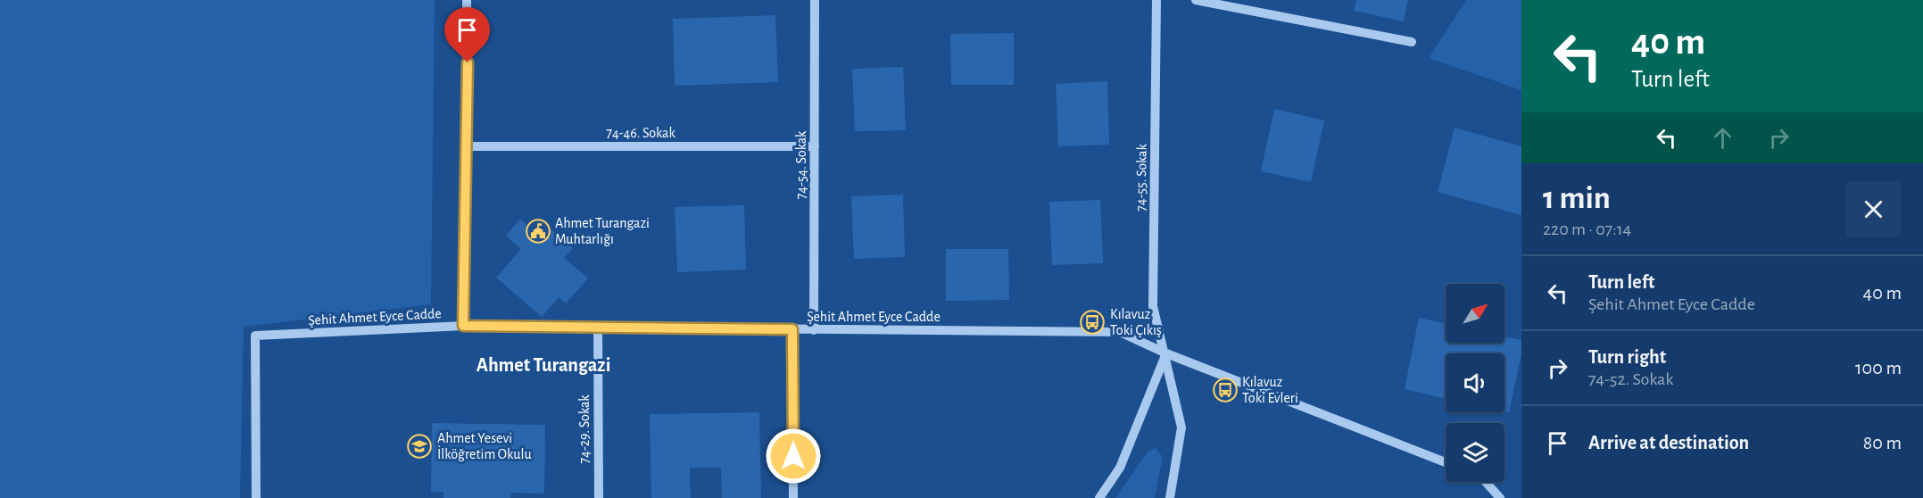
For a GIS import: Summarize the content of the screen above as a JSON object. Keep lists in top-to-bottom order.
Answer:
{
  "streets": {
    "street": [
      "74-46. Sokak",
      "74-54. Sokak",
      "74-55. Sokak",
      "Şehit Ahmet Eyce Cadde",
      "74-29. Sokak"
    ]
  },
  "crossings": [
    ["74-46. Sokak", "74-54. Sokak"],
    ["74-54. Sokak", "Şehit Ahmet Eyce Cadde"],
    ["74-55. Sokak", "Şehit Ahmet Eyce Cadde"],
    ["Şehit Ahmet Eyce Cadde", "74-29. Sokak"]
  ],
  "districts": ["Ahmet Turangazi"],
  "places": {
    "public building": ["Ahmet Turangazi Muhtarlığı"],
    "bus stop": ["Kılavuz Toki Çıkış", "Kılavuz Toki Evleri"],
    "school or university": ["Ahmet Yesevi İlköğretim Okulu"]
  },
  "north": "top right",
  "page": {
    "turn": ["40 m", "Turn left"],
    "heading": ["1 min", "220 m · 07:14"],
    "list": [
      {
        "name": "Turn left",
        "note": "Şehit Ahmet Eyce Cadde",
        "value": "40 m"
      },
      {
        "name": "Turn right",
        "note": "74-52. Sokak",
        "value": "100 m"
      },
      {
        "name": "Arrive at destination",
        "value": "80 m"
      }
    ]
  }
}
